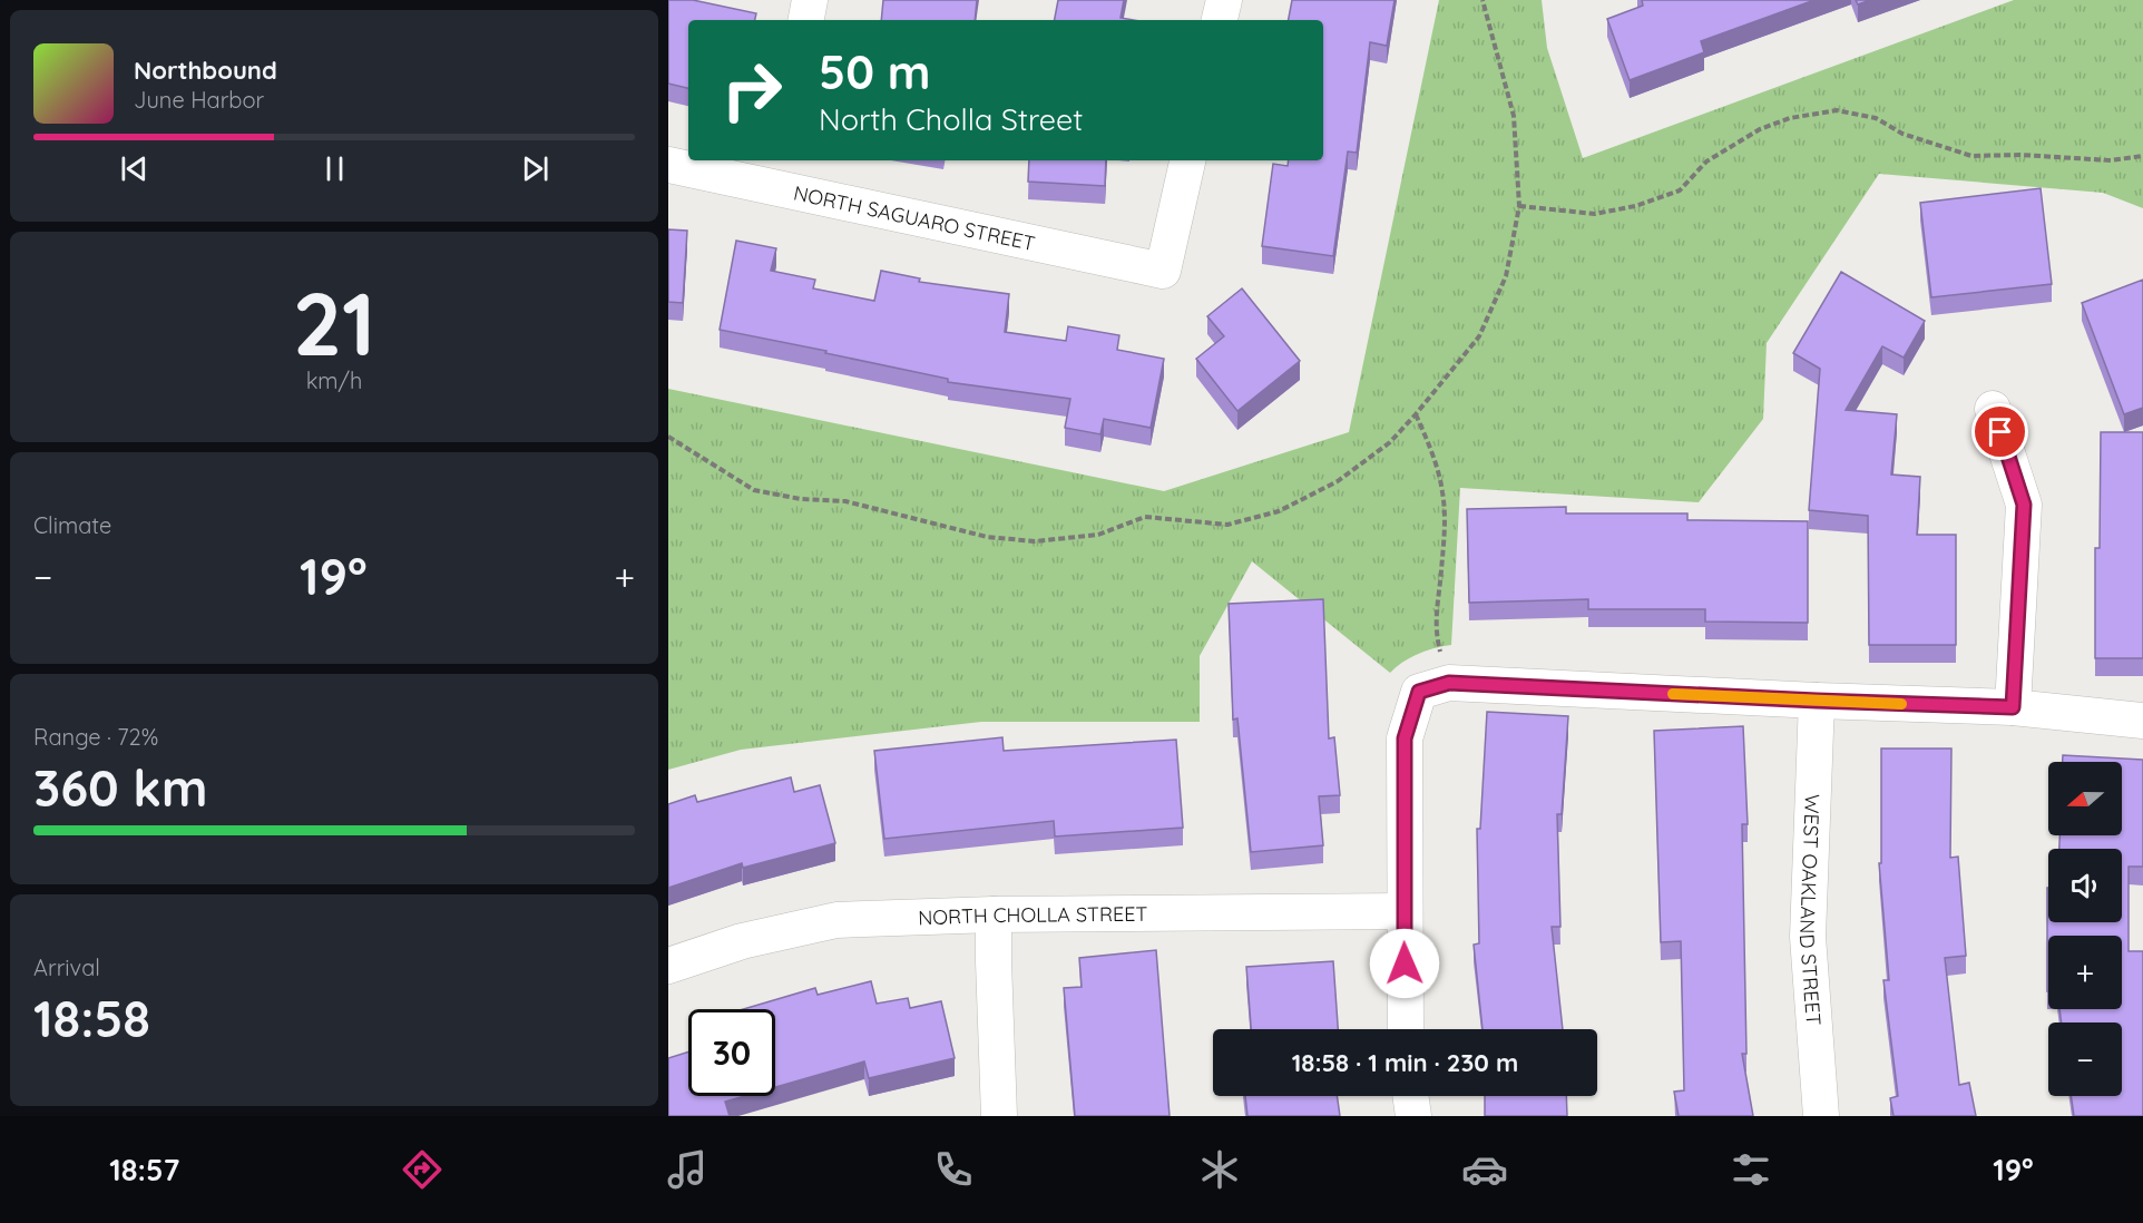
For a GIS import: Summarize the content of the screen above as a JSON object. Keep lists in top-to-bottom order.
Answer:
{
  "streets": {
    "street": ["NORTH SAGUARO STREET", "WEST OAKLAND STREET", "NORTH CHOLLA STREET"]
  },
  "north": "left",
  "page": {
    "turn": ["50 m", "North Cholla Street"],
    "song": ["Northbound", "June Harbor"],
    "tile": [
      ["21", "km/h"],
      "Climate",
      ["Range · 72%", "360 km"],
      ["Arrival", "18:58"]
    ],
    "heat": ["−", "19°", "+"],
    "map_buttons": ["+", "−"],
    "limit": "30",
    "trip": "18:58 · 1 min · 230 m",
    "tabs": ["18:57", "19°"]
  }
}
